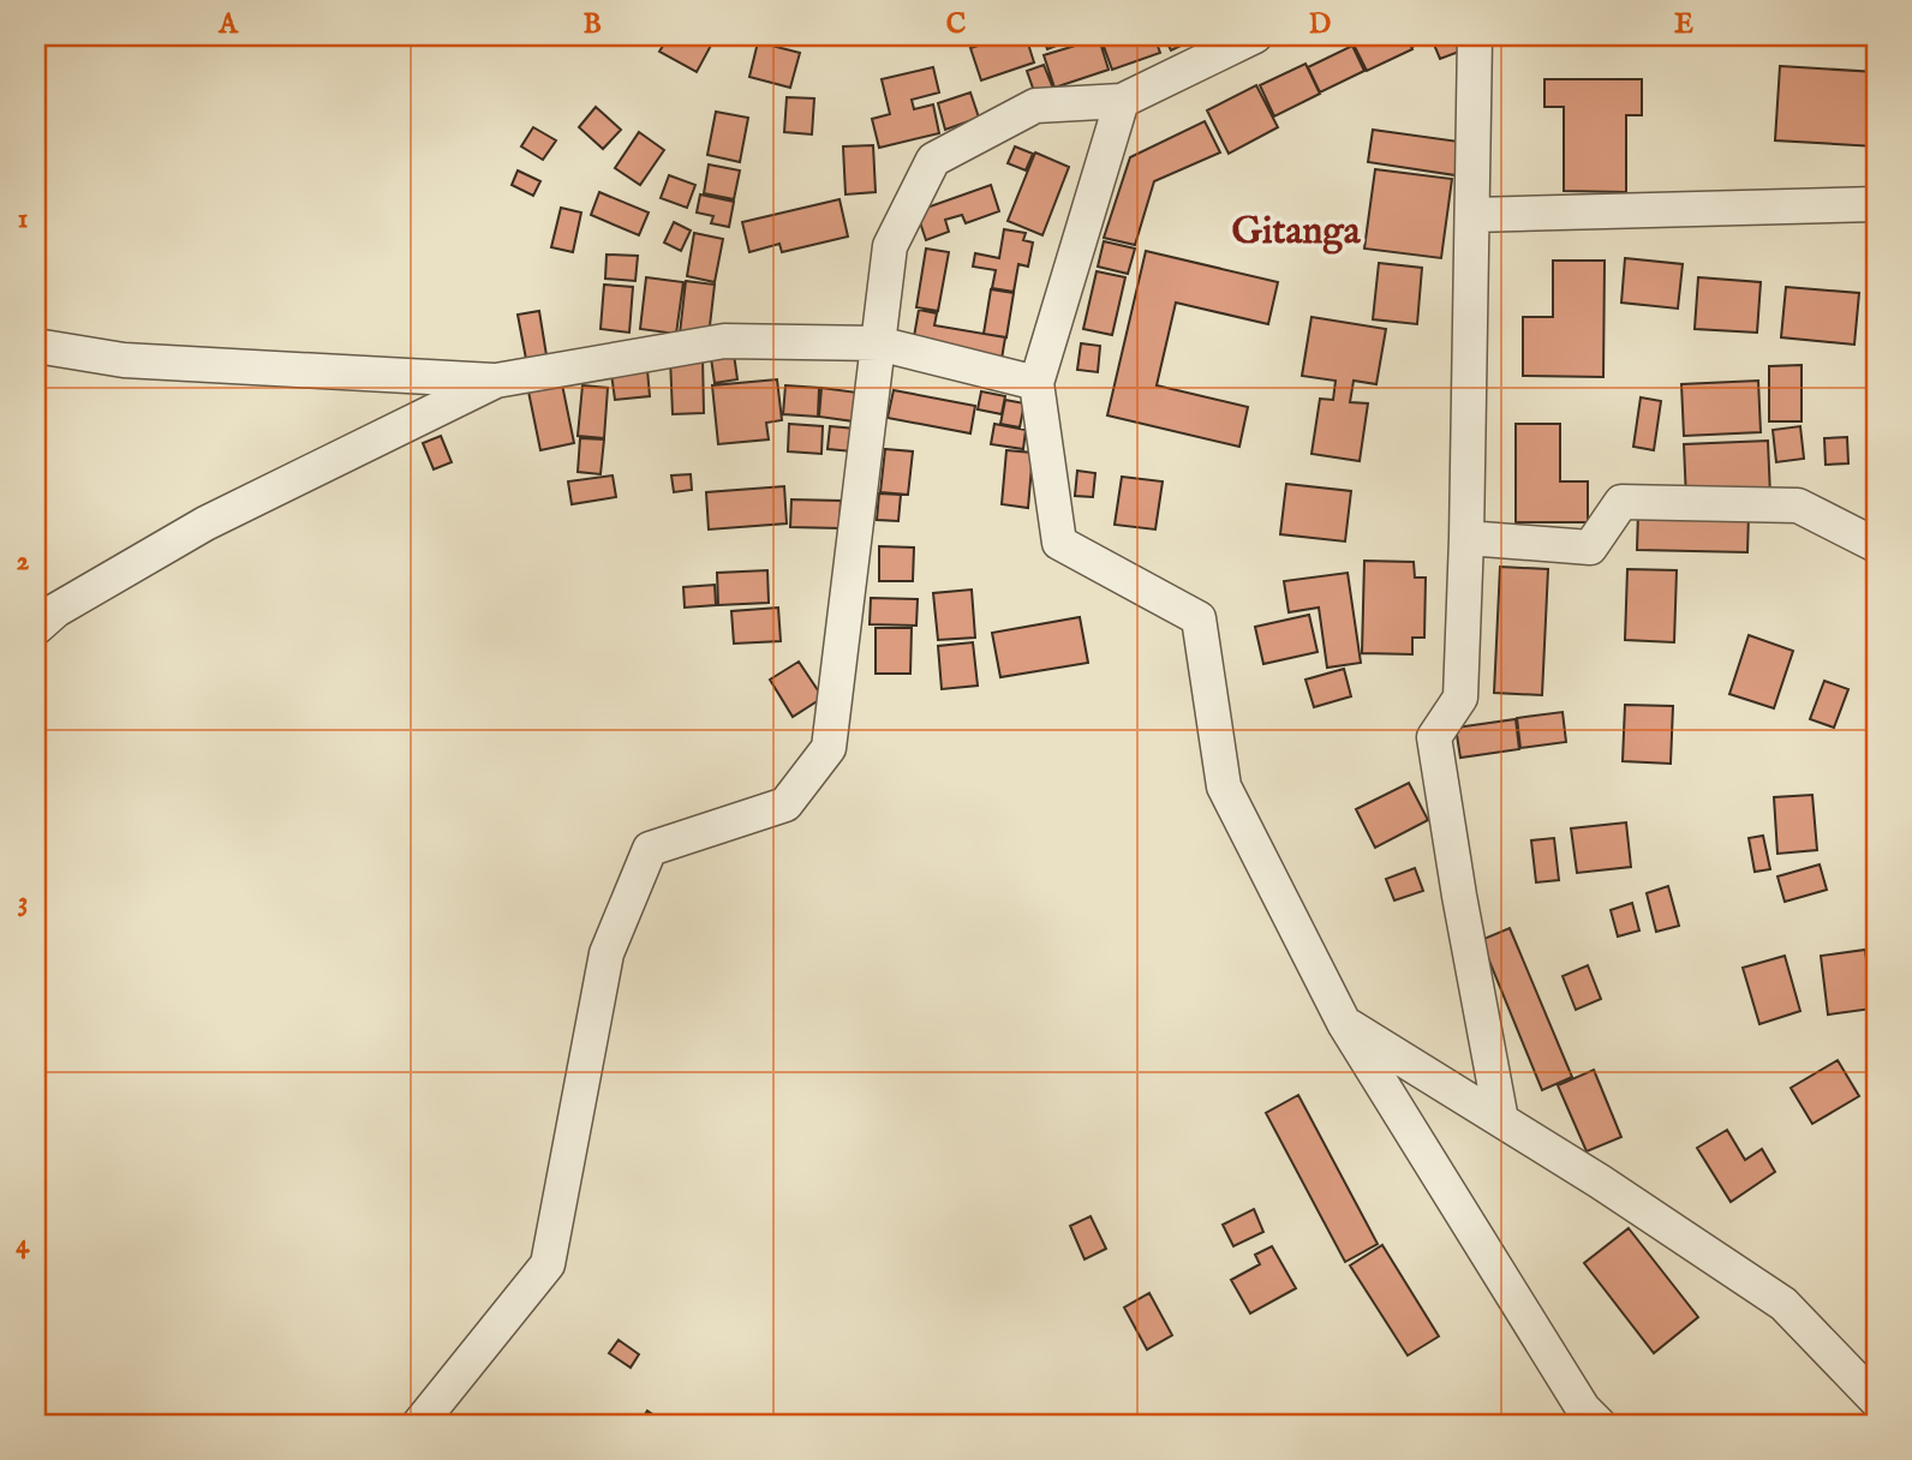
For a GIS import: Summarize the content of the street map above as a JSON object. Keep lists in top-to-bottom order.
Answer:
{
  "districts": ["Gitanga"],
  "grid": {
    "columns": [
      "A",
      "B",
      "C",
      "D",
      "E"
    ],
    "rows": [
      "1",
      "2",
      "3",
      "4"
    ]
  }
}
